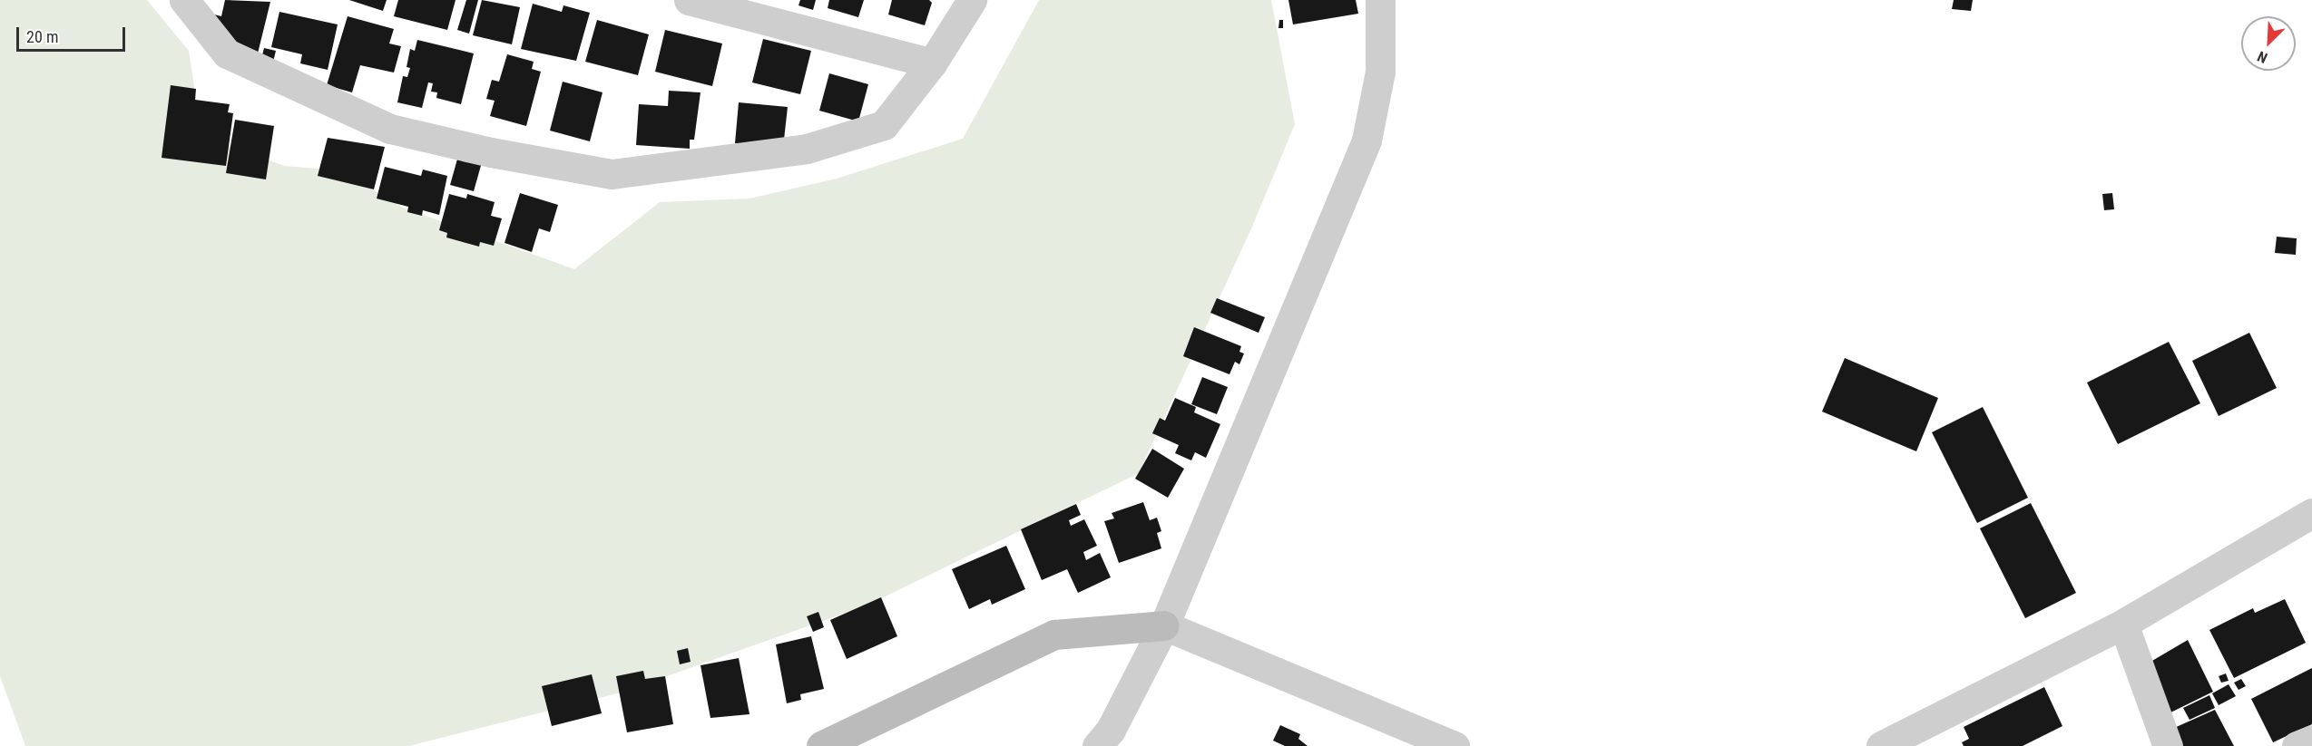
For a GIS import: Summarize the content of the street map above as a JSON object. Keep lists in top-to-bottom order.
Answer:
{
  "scale_bar": "20 m",
  "north": "bottom left"
}
